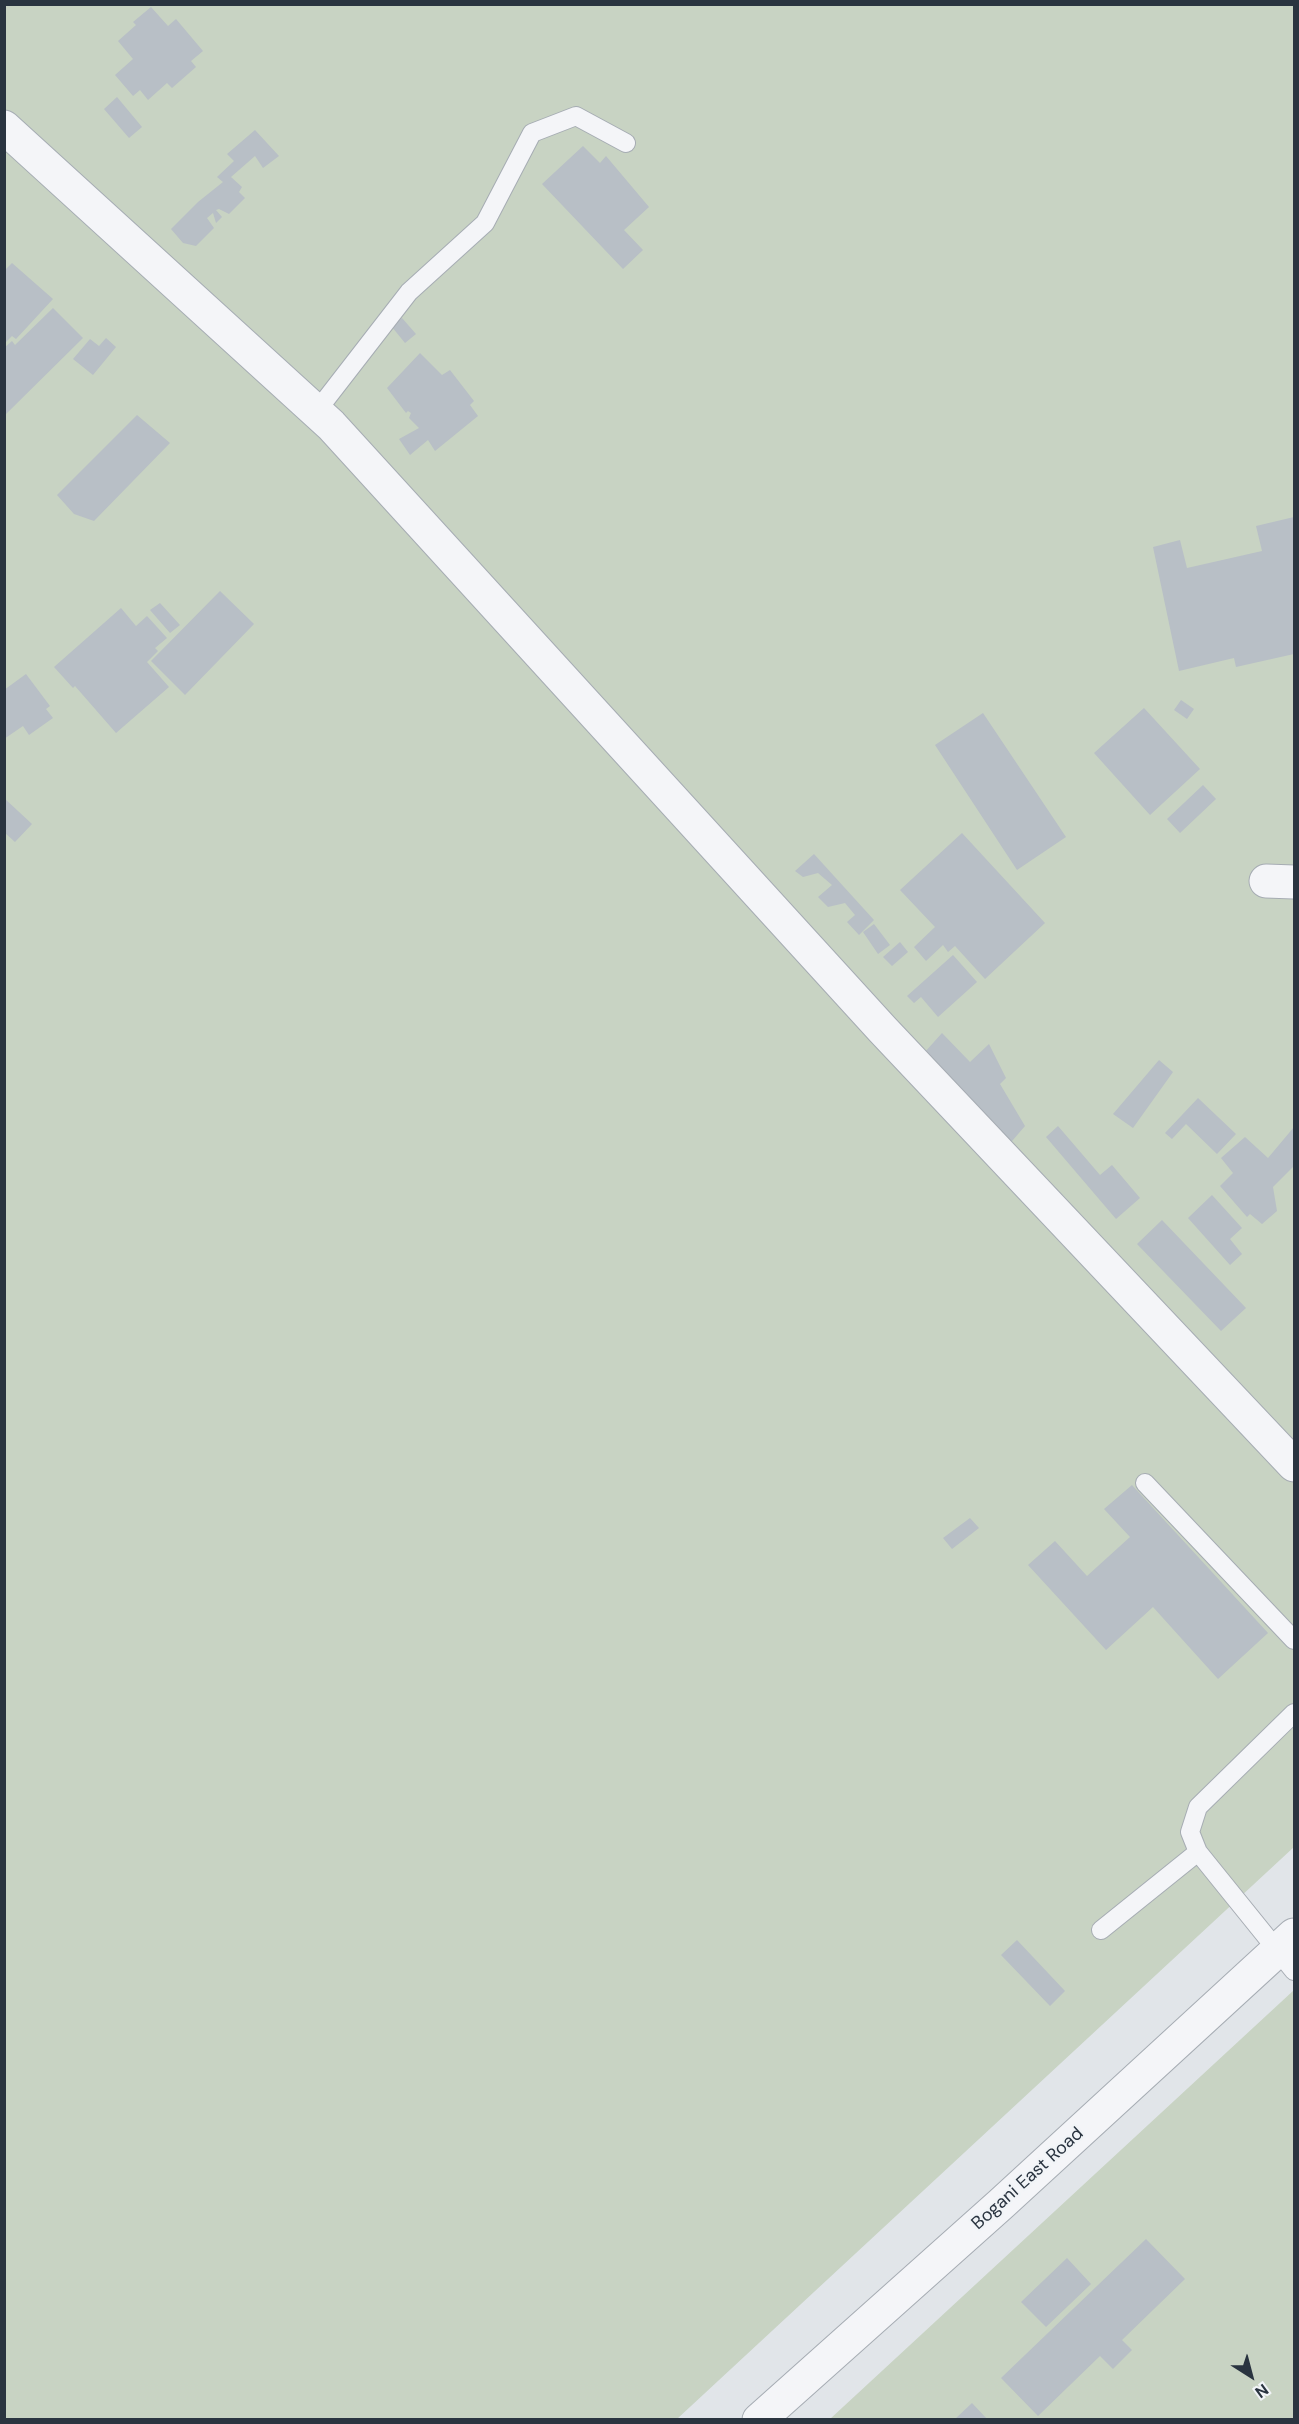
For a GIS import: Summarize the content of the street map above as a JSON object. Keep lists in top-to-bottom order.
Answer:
{
  "streets": {
    "street": ["Bogani East Road"]
  },
  "north": "bottom right"
}
